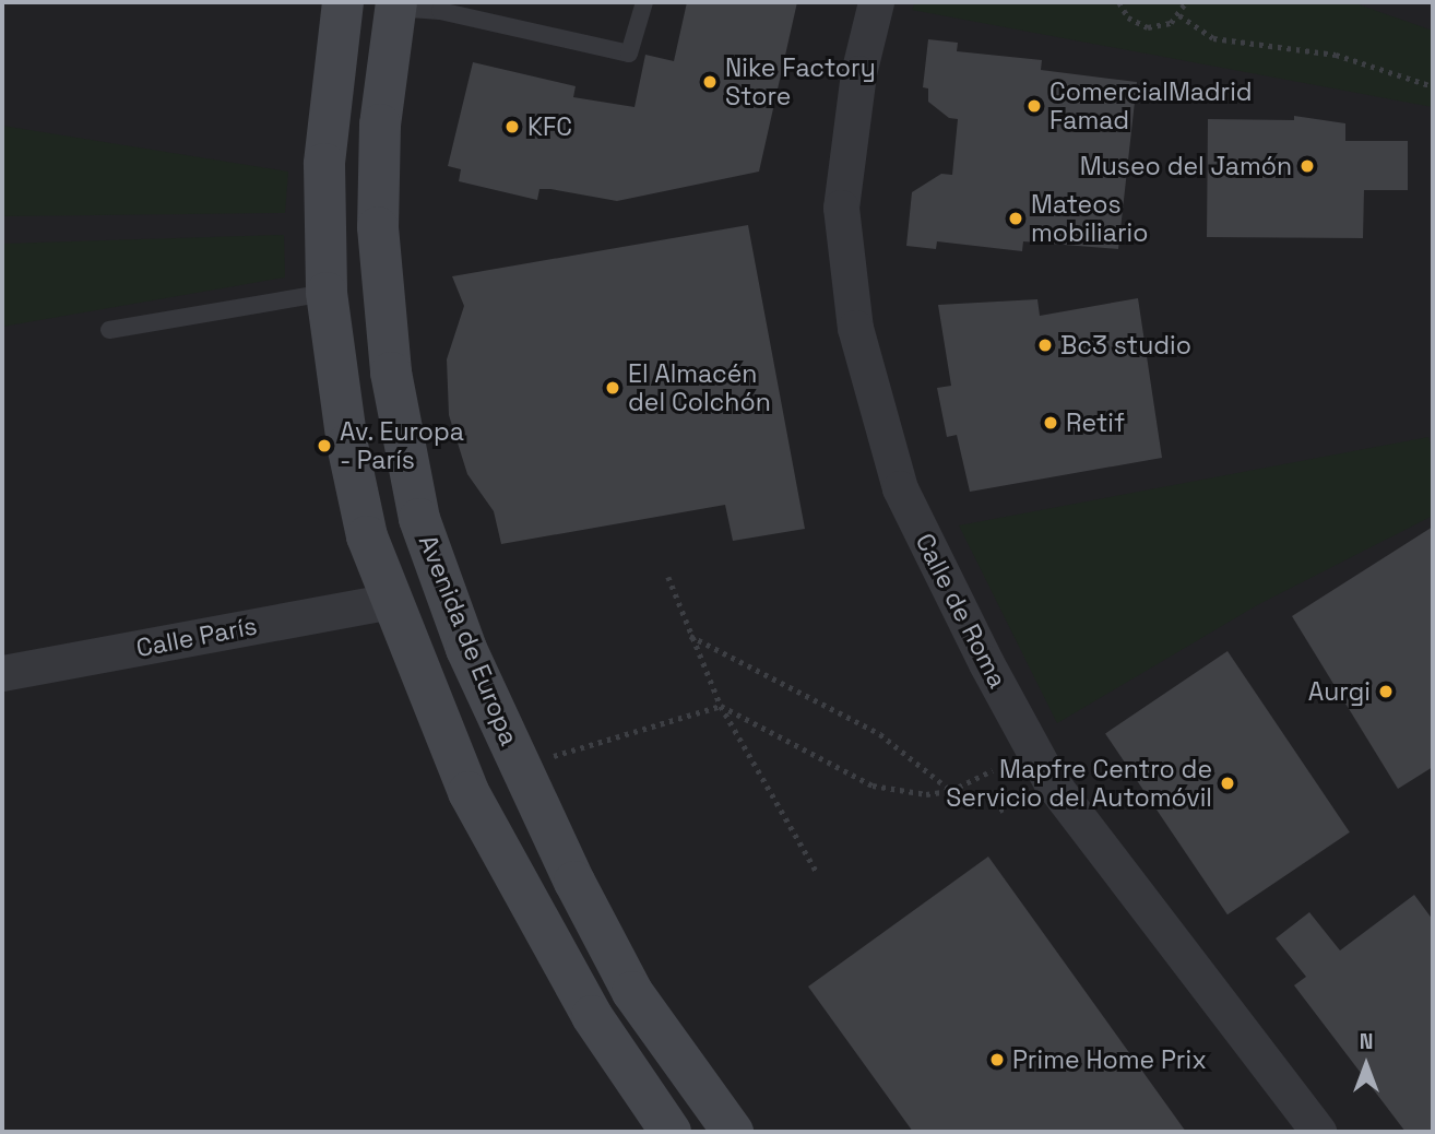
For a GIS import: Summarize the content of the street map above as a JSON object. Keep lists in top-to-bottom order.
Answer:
{
  "streets": {
    "street": ["Calle de Roma", "Calle París", "Avenida de Europa"]
  },
  "places": [
    "Nike Factory Store",
    "ComercialMadrid Famad",
    "KFC",
    "Museo del Jamón",
    "Mateos mobiliario",
    "Bc3 studio",
    "El Almacén del Colchón",
    "Retif",
    "Av. Europa - París",
    "Aurgi",
    "Mapfre Centro de Servicio del Automóvil",
    "Prime Home Prix"
  ],
  "north": "top"
}
